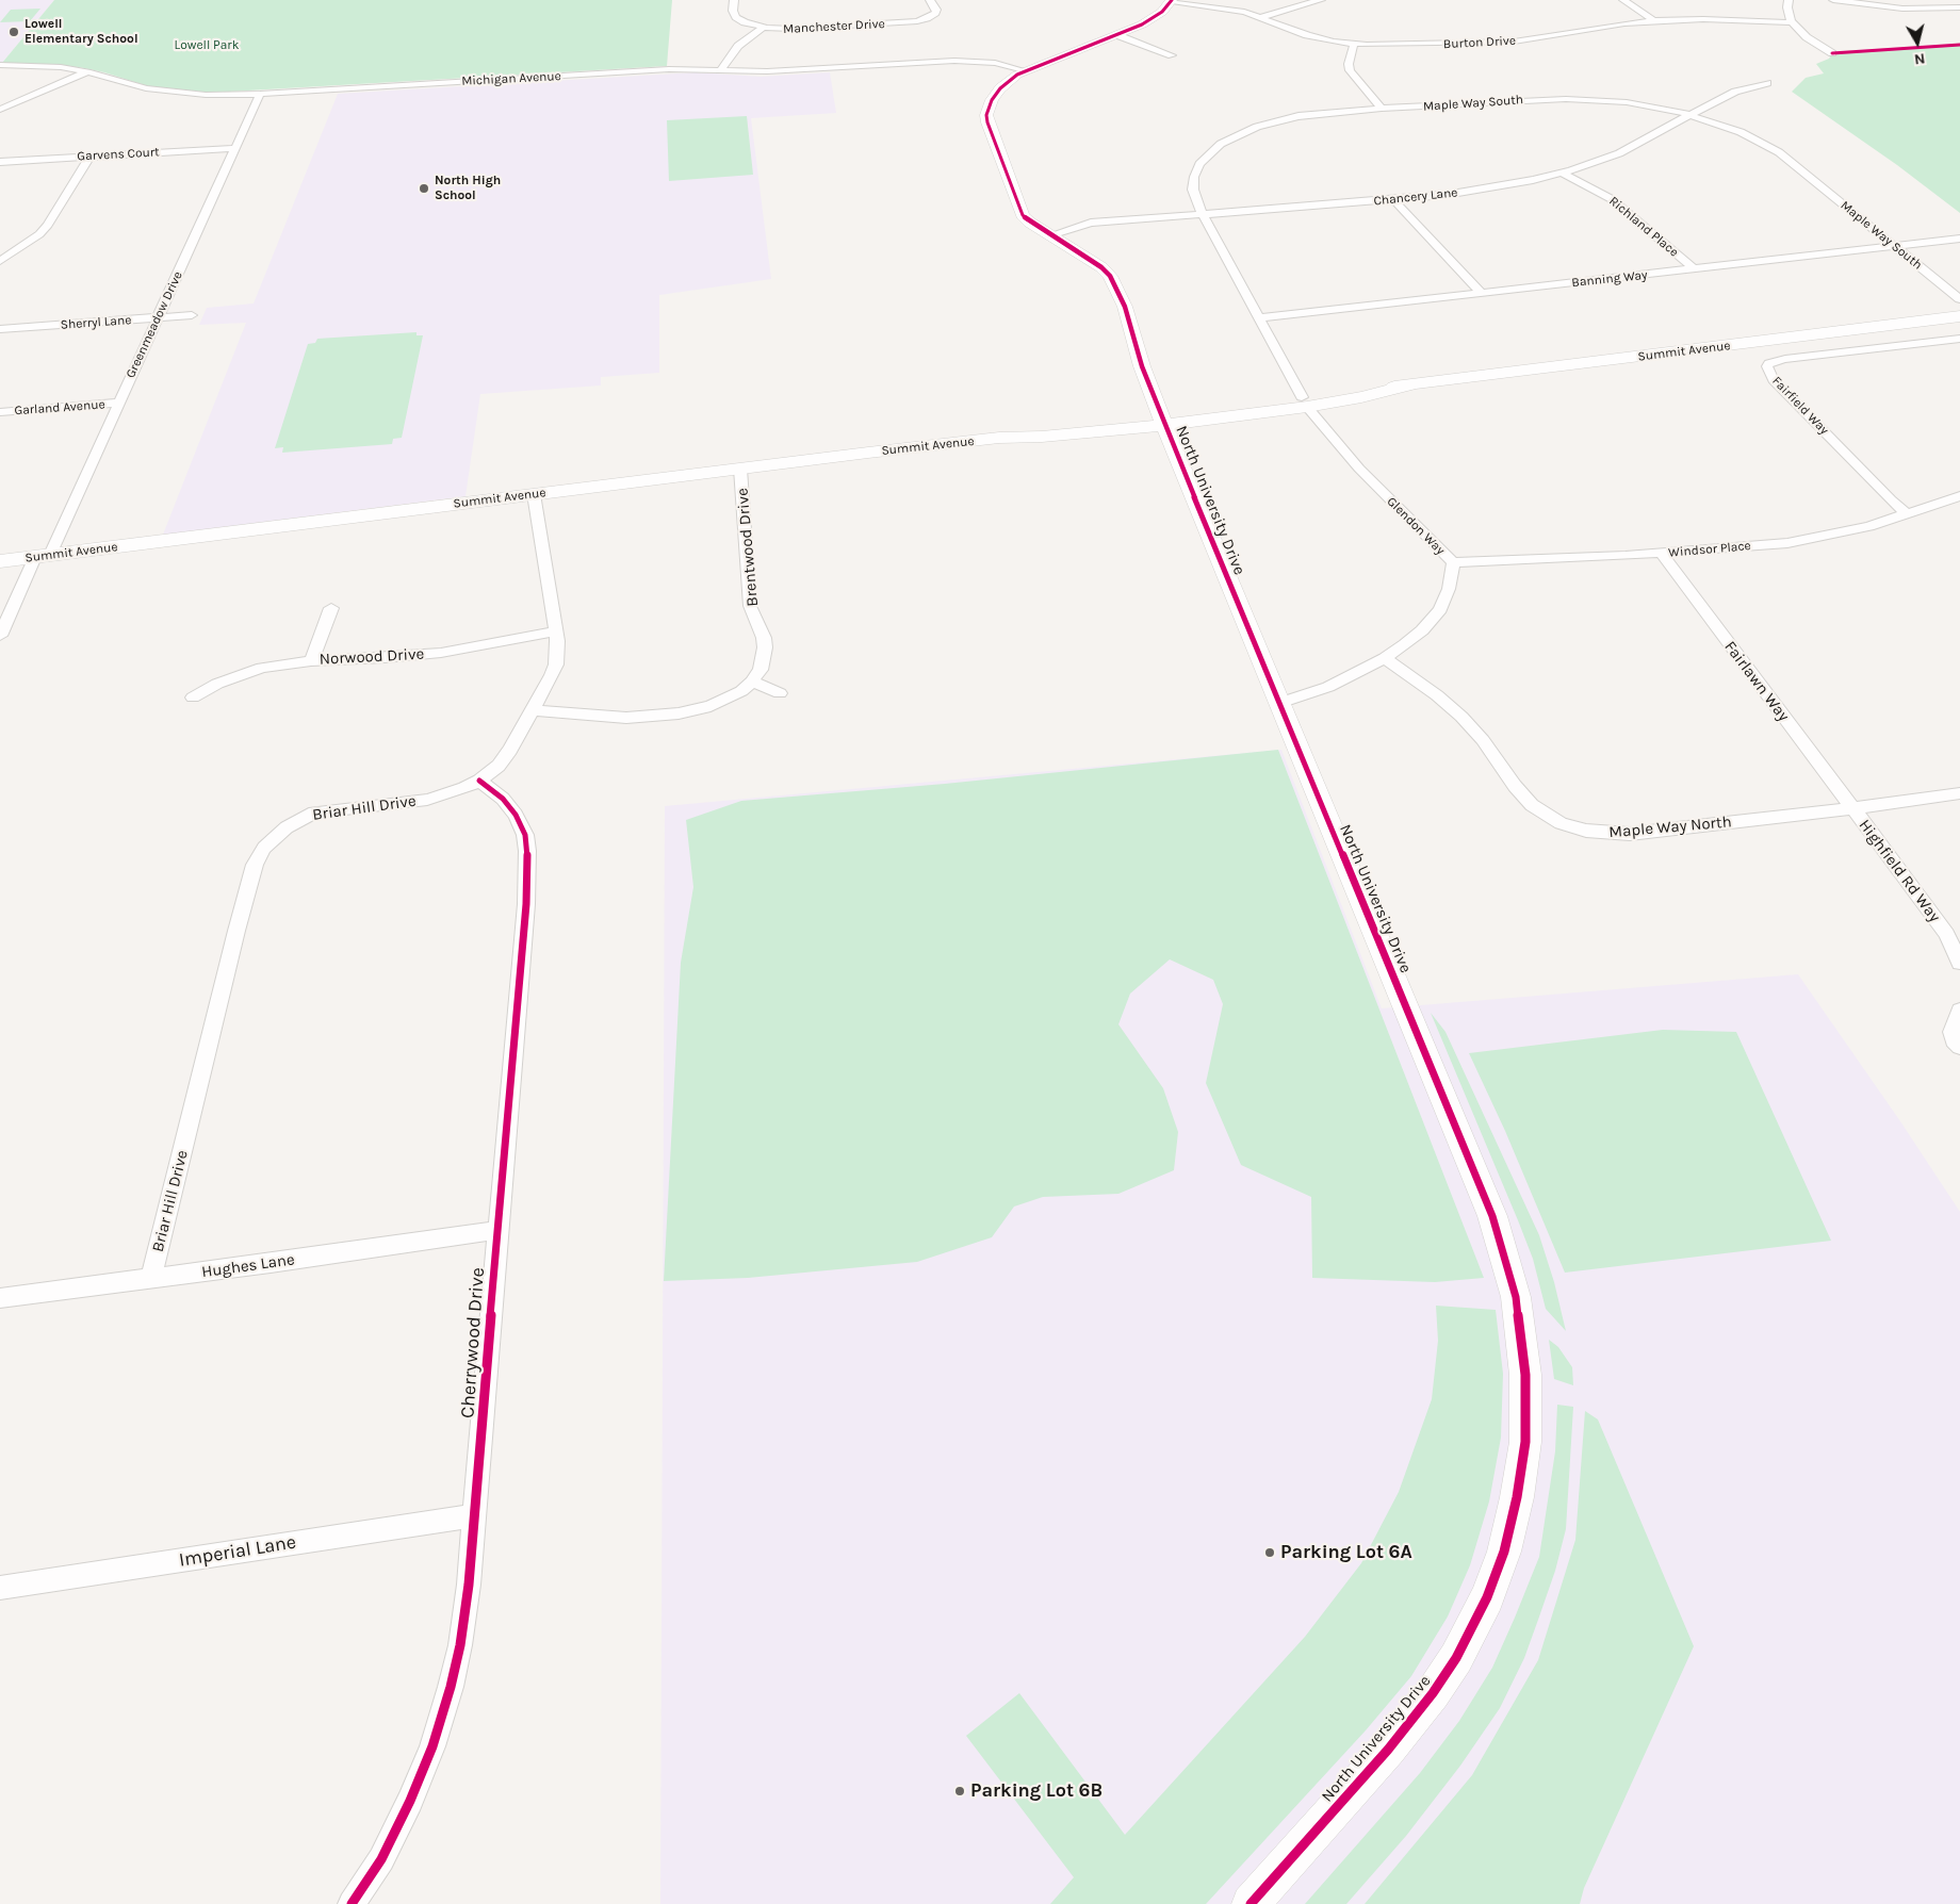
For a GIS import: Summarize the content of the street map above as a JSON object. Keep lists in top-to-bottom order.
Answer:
{
  "streets": {
    "street": [
      "Manchester Drive",
      "Burton Drive",
      "Michigan Avenue",
      "Maple Way South",
      "Garvens Court",
      "Chancery Lane",
      "Richland Place",
      "Banning Way",
      "Sherryl Lane",
      "Greenmeadow Drive",
      "Summit Avenue",
      "Fairfield Way",
      "Garland Avenue",
      "North University Drive",
      "Glendon Way",
      "Brentwood Drive",
      "Windsor Place",
      "Norwood Drive",
      "Fairlawn Way",
      "Briar Hill Drive",
      "Maple Way North",
      "Highfield Rd Way",
      "Hughes Lane",
      "Cherrywood Drive",
      "Imperial Lane"
    ]
  },
  "crossings": [
    ["Burton Drive", "North University Drive"],
    ["Michigan Avenue", "Greenmeadow Drive"],
    ["Michigan Avenue", "North University Drive"],
    ["Maple Way South", "Chancery Lane"],
    ["Maple Way South", "Banning Way"],
    ["Maple Way South", "Summit Avenue"],
    ["Maple Way South", "Glendon Way"],
    ["Garvens Court", "Greenmeadow Drive"],
    ["Chancery Lane", "Richland Place"],
    ["Chancery Lane", "North University Drive"],
    ["Richland Place", "Banning Way"],
    ["Sherryl Lane", "Greenmeadow Drive"],
    ["Greenmeadow Drive", "Summit Avenue"],
    ["Greenmeadow Drive", "Garland Avenue"],
    ["Summit Avenue", "North University Drive"],
    ["Summit Avenue", "Glendon Way"],
    ["Summit Avenue", "Brentwood Drive"],
    ["Summit Avenue", "Briar Hill Drive"],
    ["Fairfield Way", "Windsor Place"],
    ["North University Drive", "Glendon Way"],
    ["Glendon Way", "Windsor Place"],
    ["Glendon Way", "Maple Way North"],
    ["Windsor Place", "Fairlawn Way"],
    ["Norwood Drive", "Briar Hill Drive"],
    ["Fairlawn Way", "Maple Way North"],
    ["Fairlawn Way", "Highfield Rd Way"],
    ["Briar Hill Drive", "Hughes Lane"],
    ["Briar Hill Drive", "Cherrywood Drive"],
    ["Maple Way North", "Highfield Rd Way"],
    ["Hughes Lane", "Cherrywood Drive"],
    ["Cherrywood Drive", "Imperial Lane"]
  ],
  "parks": ["Lowell Park"],
  "places": [
    "Lowell Elementary School",
    "North High School",
    "Parking Lot 6A",
    "Parking Lot 6B"
  ],
  "north": "bottom"
}
